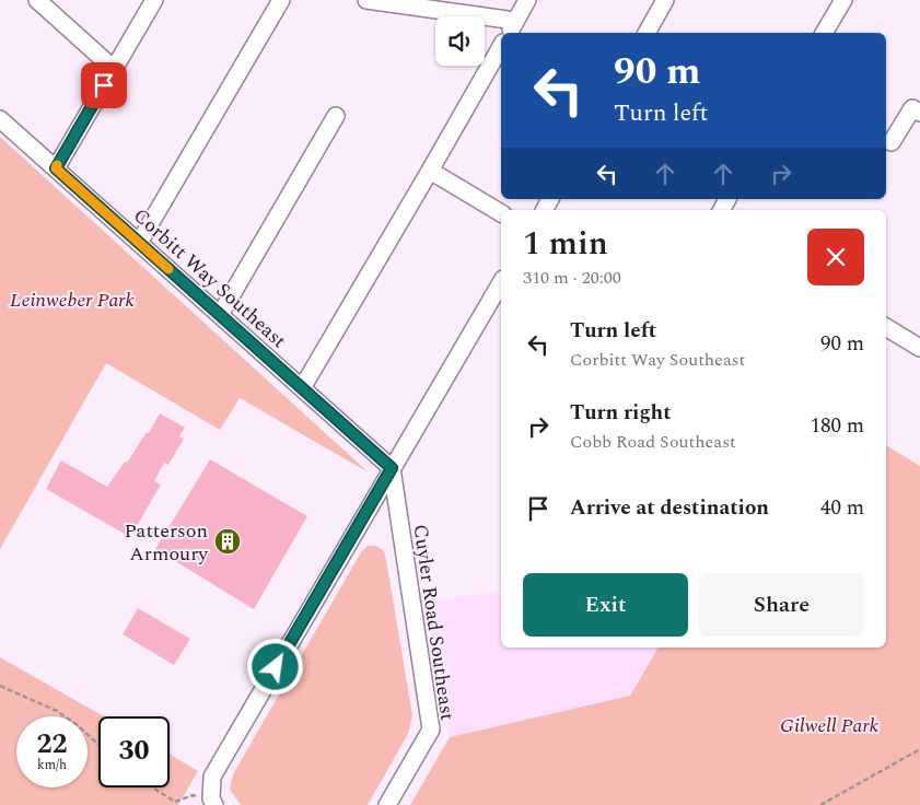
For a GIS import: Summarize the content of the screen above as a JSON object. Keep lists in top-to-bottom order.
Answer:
{
  "streets": {
    "street": ["Corbitt Way Southeast", "Cuyler Road Southeast"]
  },
  "crossings": [
    ["Corbitt Way Southeast", "Cuyler Road Southeast"]
  ],
  "parks": ["Leinweber Park", "Gilwell Park"],
  "places": {
    "building": ["Patterson Armoury"]
  },
  "page": {
    "turn": ["90 m", "Turn left"],
    "heading": ["1 min", "310 m · 20:00"],
    "list": [
      {
        "name": "Turn left",
        "note": "Corbitt Way Southeast",
        "value": "90 m"
      },
      {
        "name": "Turn right",
        "note": "Cobb Road Southeast",
        "value": "180 m"
      },
      {
        "name": "Arrive at destination",
        "value": "40 m"
      }
    ],
    "buttons": ["Exit", "Share"],
    "speed": "22 km/h",
    "limit": "30"
  }
}
